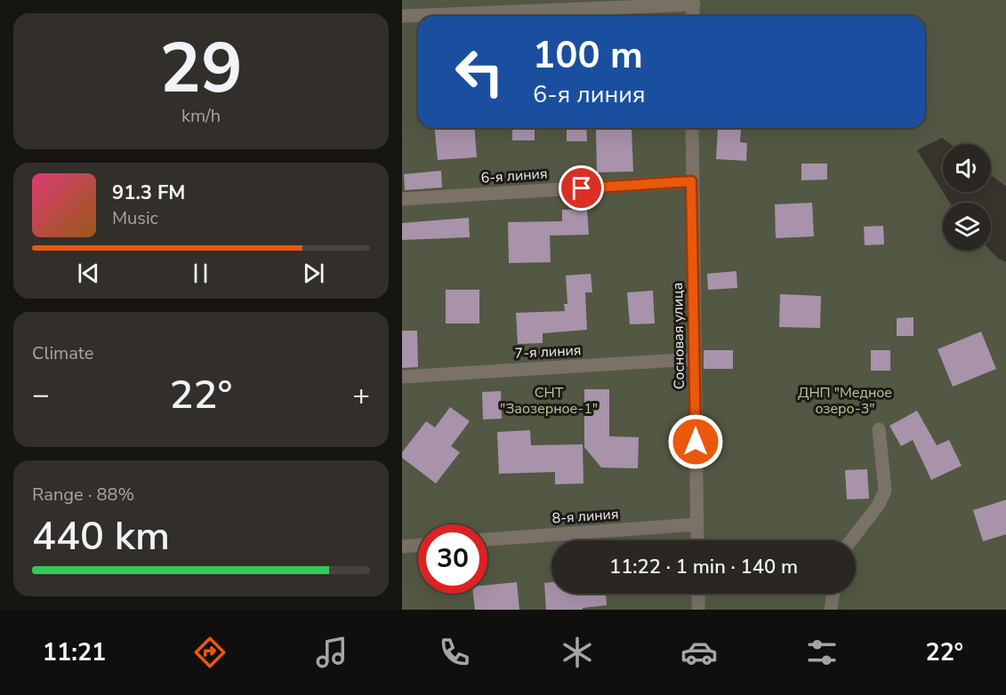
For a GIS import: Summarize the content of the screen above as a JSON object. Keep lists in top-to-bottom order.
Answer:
{
  "streets": {
    "street": [
      "6-я линия",
      "Сосновая улица",
      "7-я линия",
      "8-я линия"
    ]
  },
  "crossings": [
    ["6-я линия", "Сосновая улица"],
    ["Сосновая улица", "7-я линия"],
    ["Сосновая улица", "8-я линия"]
  ],
  "parks": ["СНТ \"Заозерное-1\"", "ДНП \"Медное озеро-3\""],
  "page": {
    "tile": [
      ["29", "km/h"],
      "Climate",
      ["Range · 88%", "440 km"]
    ],
    "turn": ["100 m", "6-я линия"],
    "song": ["91.3 FM", "Music"],
    "heat": ["−", "22°", "+"],
    "limit": "30",
    "trip": "11:22 · 1 min · 140 m",
    "tabs": ["11:21", "22°"]
  }
}
